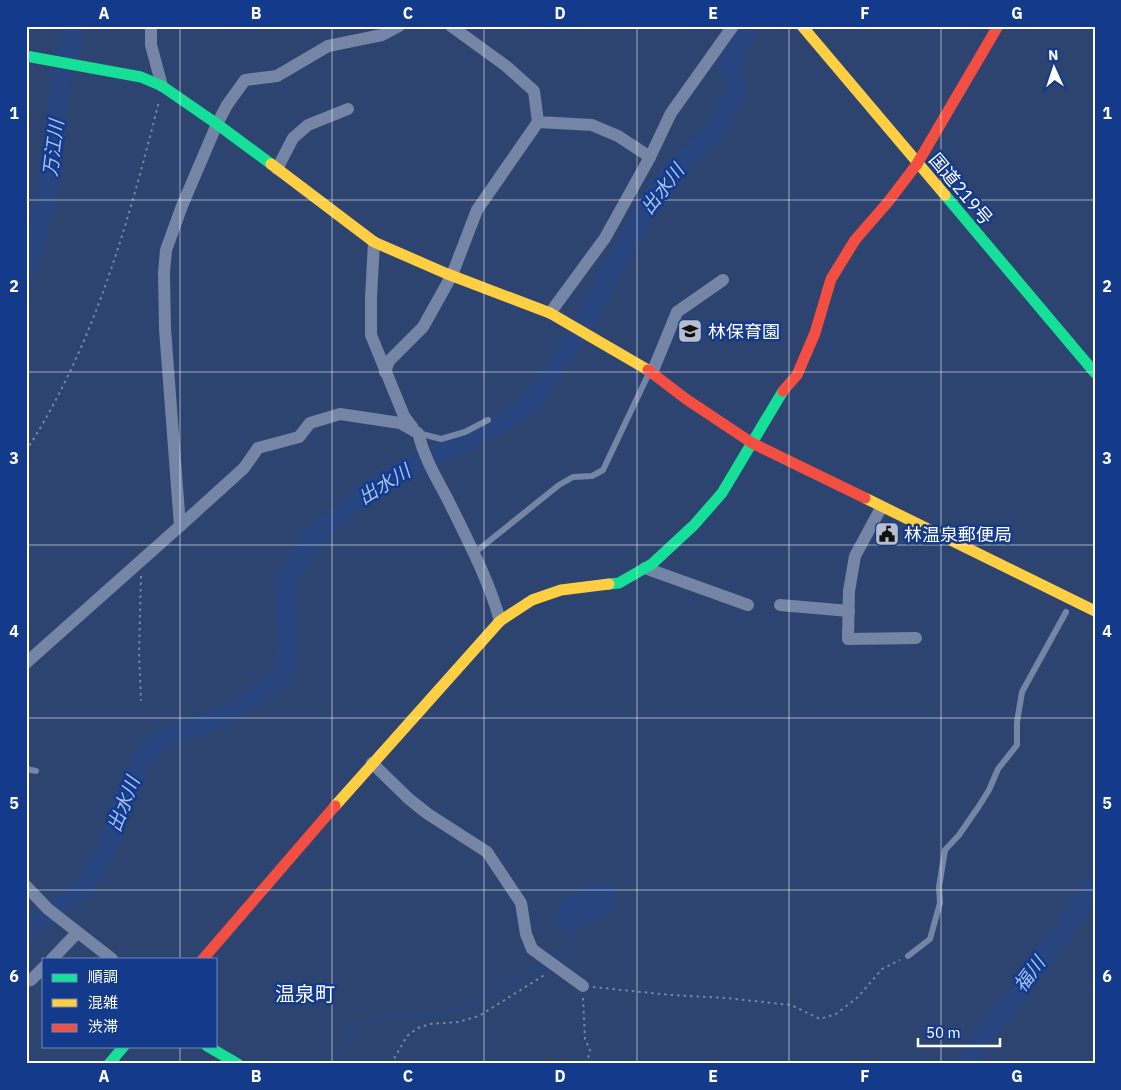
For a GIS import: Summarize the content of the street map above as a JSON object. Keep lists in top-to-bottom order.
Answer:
{
  "streets": {
    "main road": ["国道219号"]
  },
  "districts": ["温泉町"],
  "water": ["万江川", "出水川", "福川"],
  "places": {
    "school or university": ["林保育園"],
    "public building": ["林温泉郵便局"]
  },
  "legend": ["順調", "混雑", "渋滞"],
  "scale_bar": "50 m",
  "north": "top",
  "grid": {
    "columns": [
      "A",
      "B",
      "C",
      "D",
      "E",
      "F",
      "G"
    ],
    "rows": [
      "1",
      "2",
      "3",
      "4",
      "5",
      "6"
    ]
  }
}
